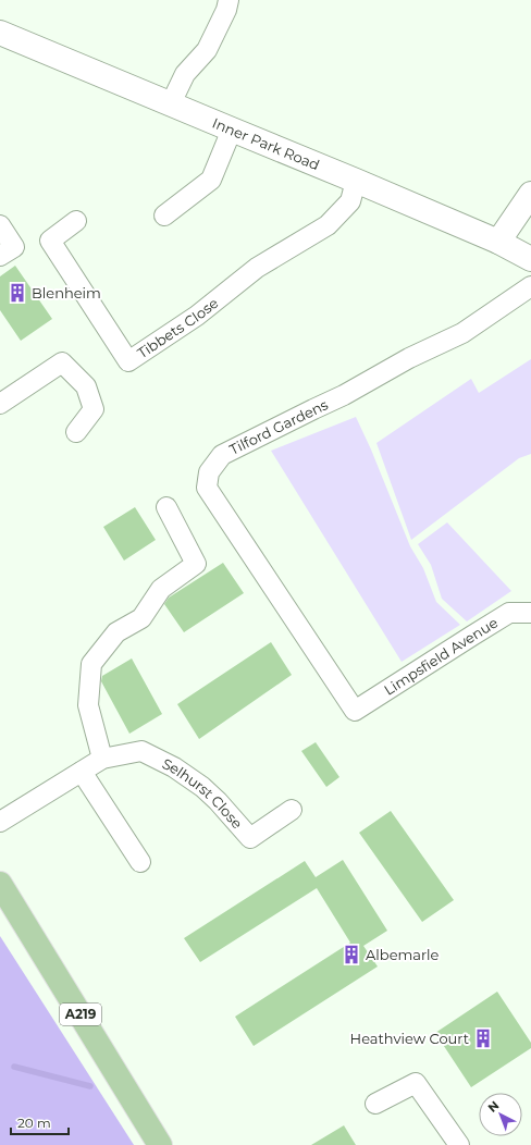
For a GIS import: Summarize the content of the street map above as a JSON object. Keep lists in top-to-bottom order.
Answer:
{
  "streets": {
    "main road": ["A219"],
    "street": [
      "Inner Park Road",
      "Tibbets Close",
      "Tilford Gardens",
      "Limpsfield Avenue",
      "Selhurst Close"
    ]
  },
  "crossings": [
    ["Inner Park Road", "Tibbets Close"],
    ["Tilford Gardens", "Limpsfield Avenue"]
  ],
  "places": {
    "building": ["Blenheim", "Albemarle", "Heathview Court"]
  },
  "scale_bar": "20 m",
  "north": "top left"
}
